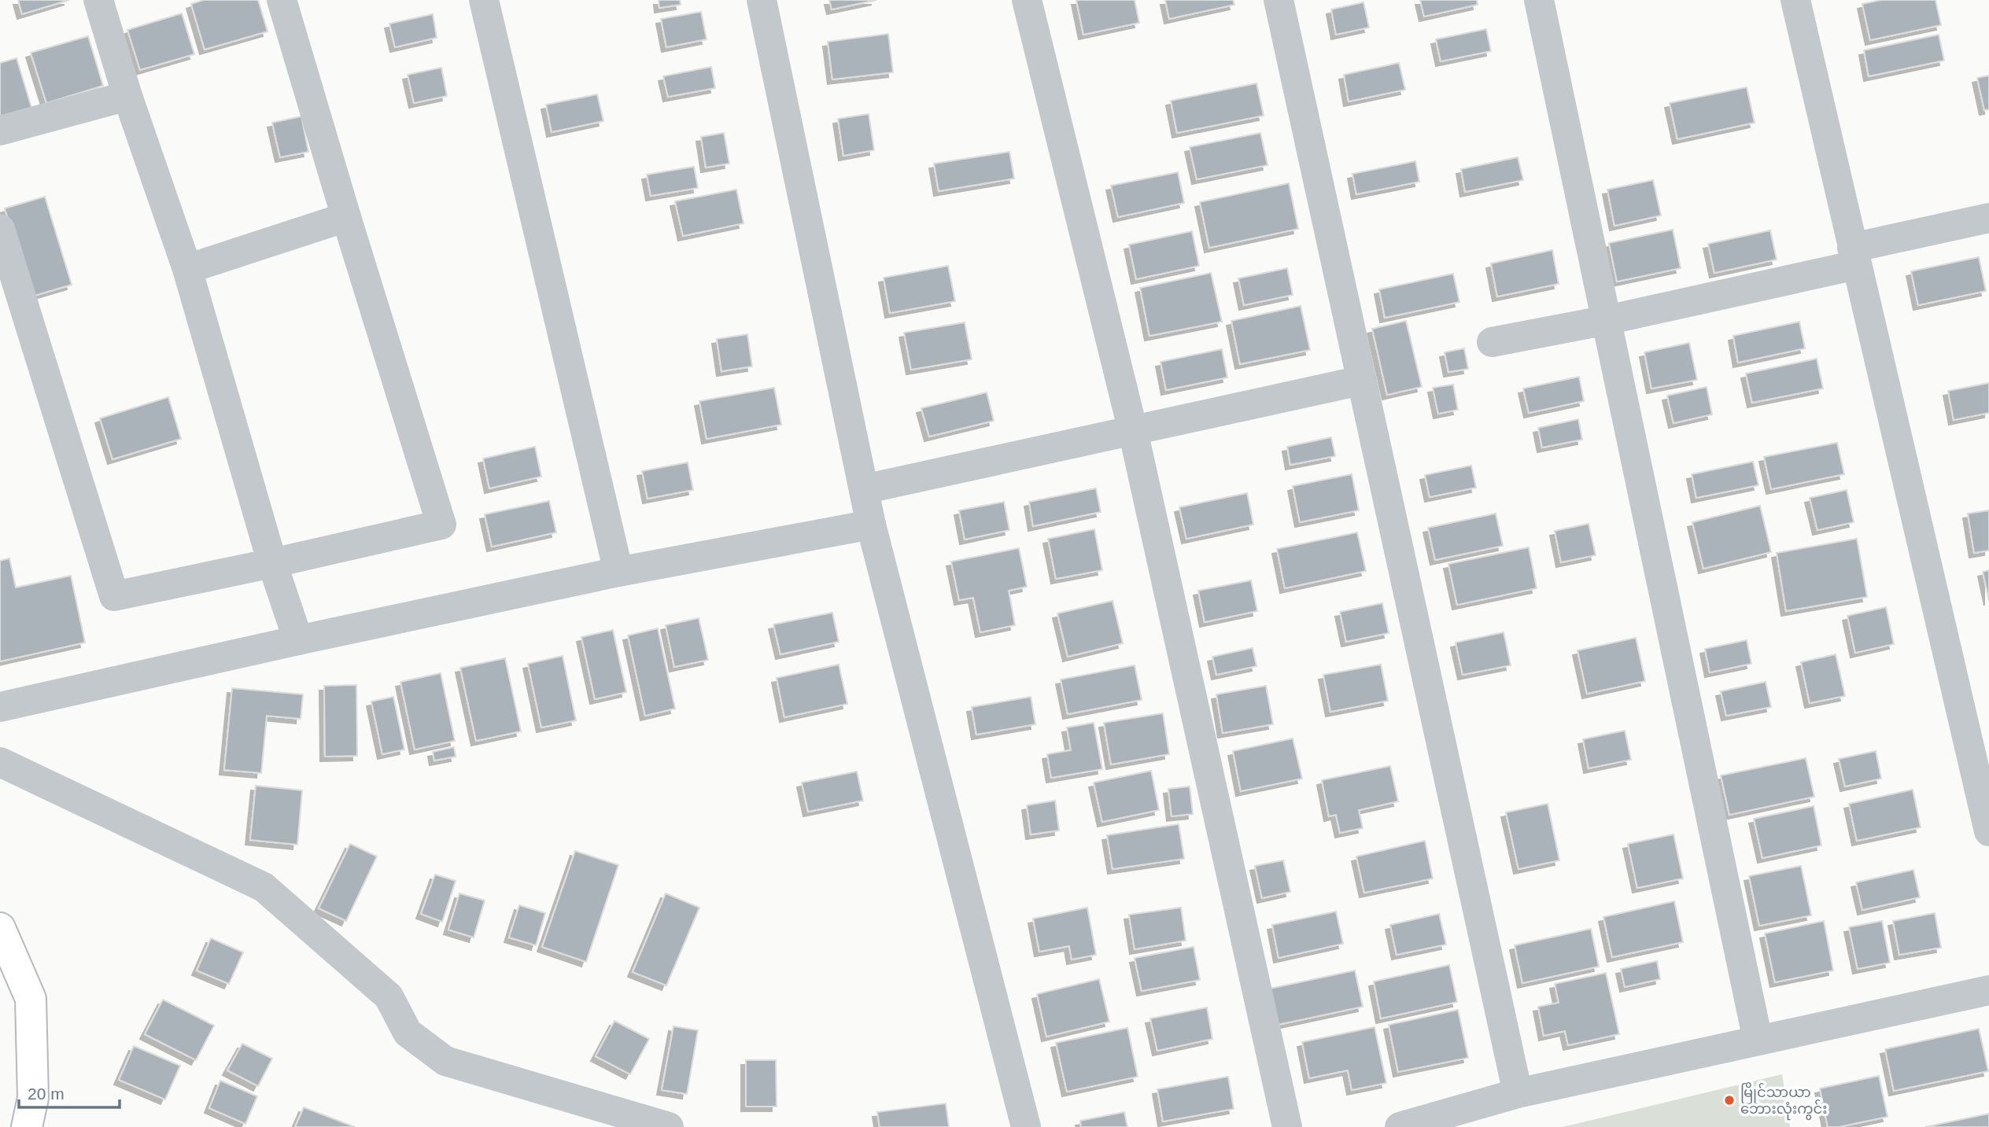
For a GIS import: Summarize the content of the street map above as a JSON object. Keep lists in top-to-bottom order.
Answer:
{
  "places": ["မြိုင်သာယာ ဘေားလုံးကွင်း"],
  "scale_bar": "20 m"
}
